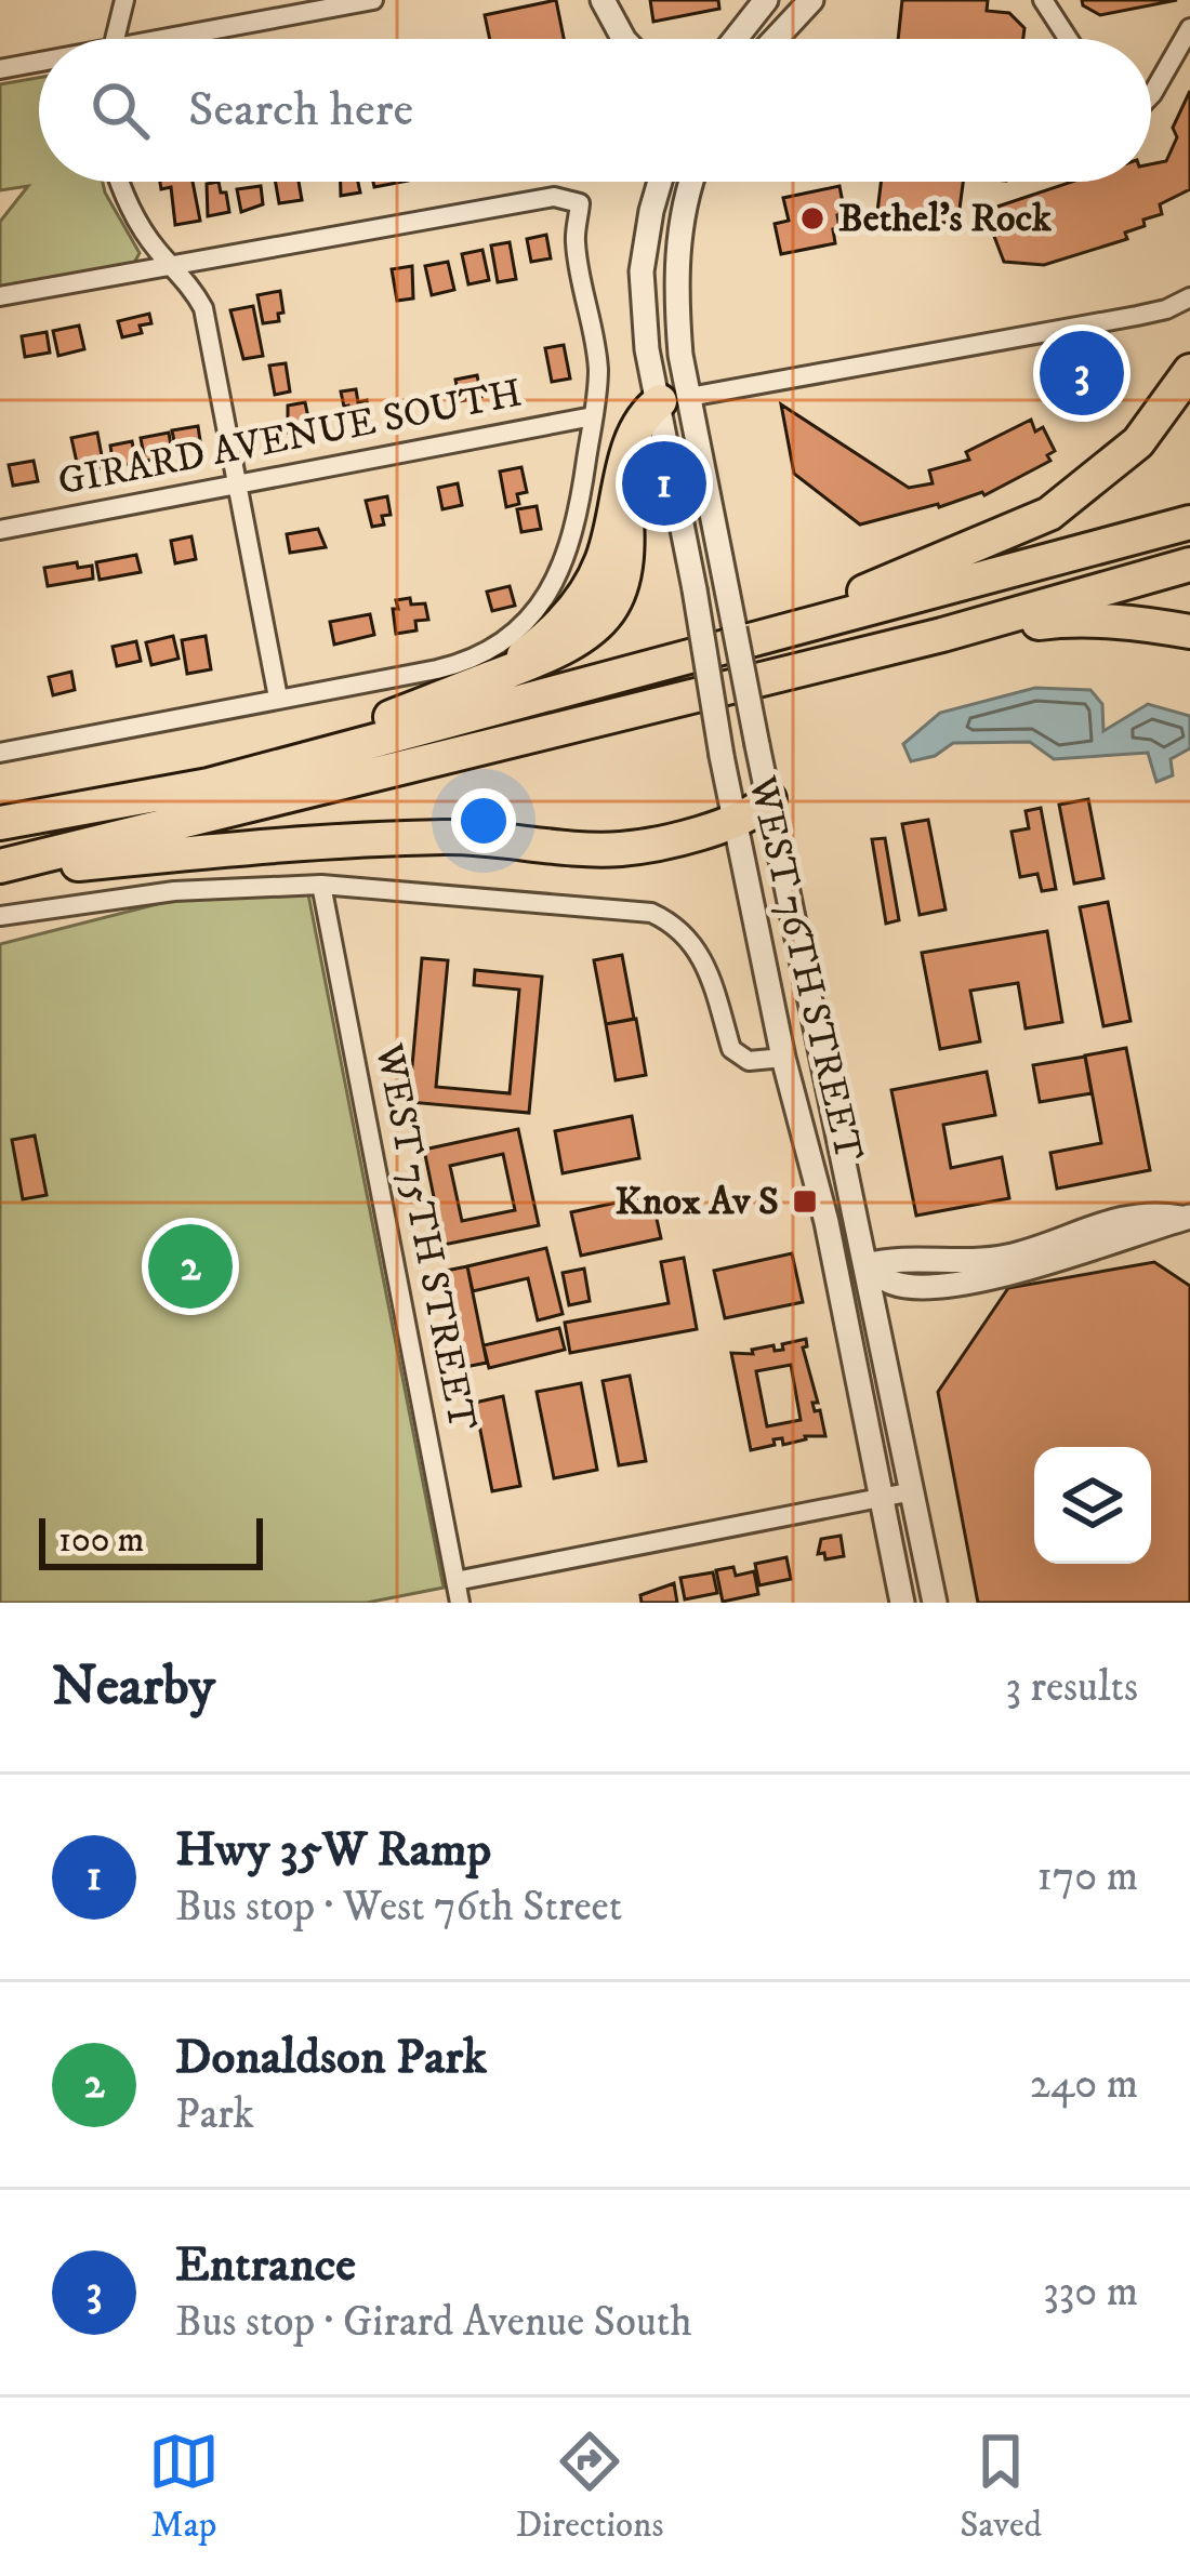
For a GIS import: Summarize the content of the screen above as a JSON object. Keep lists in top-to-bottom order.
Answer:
{
  "streets": {
    "street": ["GIRARD AVENUE SOUTH", "WEST 76TH STREET", "WEST 75TH STREET"]
  },
  "places": {
    "other": ["Bethel's Rock"],
    "transit": ["Knox Av S"]
  },
  "scale_bar": "100 m",
  "page": {
    "search": "Search here",
    "pins": ["3", "1", "2"],
    "scale": "100 m",
    "heading": ["Nearby", "3 results"],
    "list": [
      {
        "mark": "1",
        "name": "Hwy 35W Ramp",
        "note": "Bus stop · West 76th Street",
        "value": "170 m"
      },
      {
        "mark": "2",
        "name": "Donaldson Park",
        "note": "Park",
        "value": "240 m"
      },
      {
        "mark": "3",
        "name": "Entrance",
        "note": "Bus stop · Girard Avenue South",
        "value": "330 m"
      }
    ],
    "nav": ["Map", "Directions", "Saved"]
  }
}
